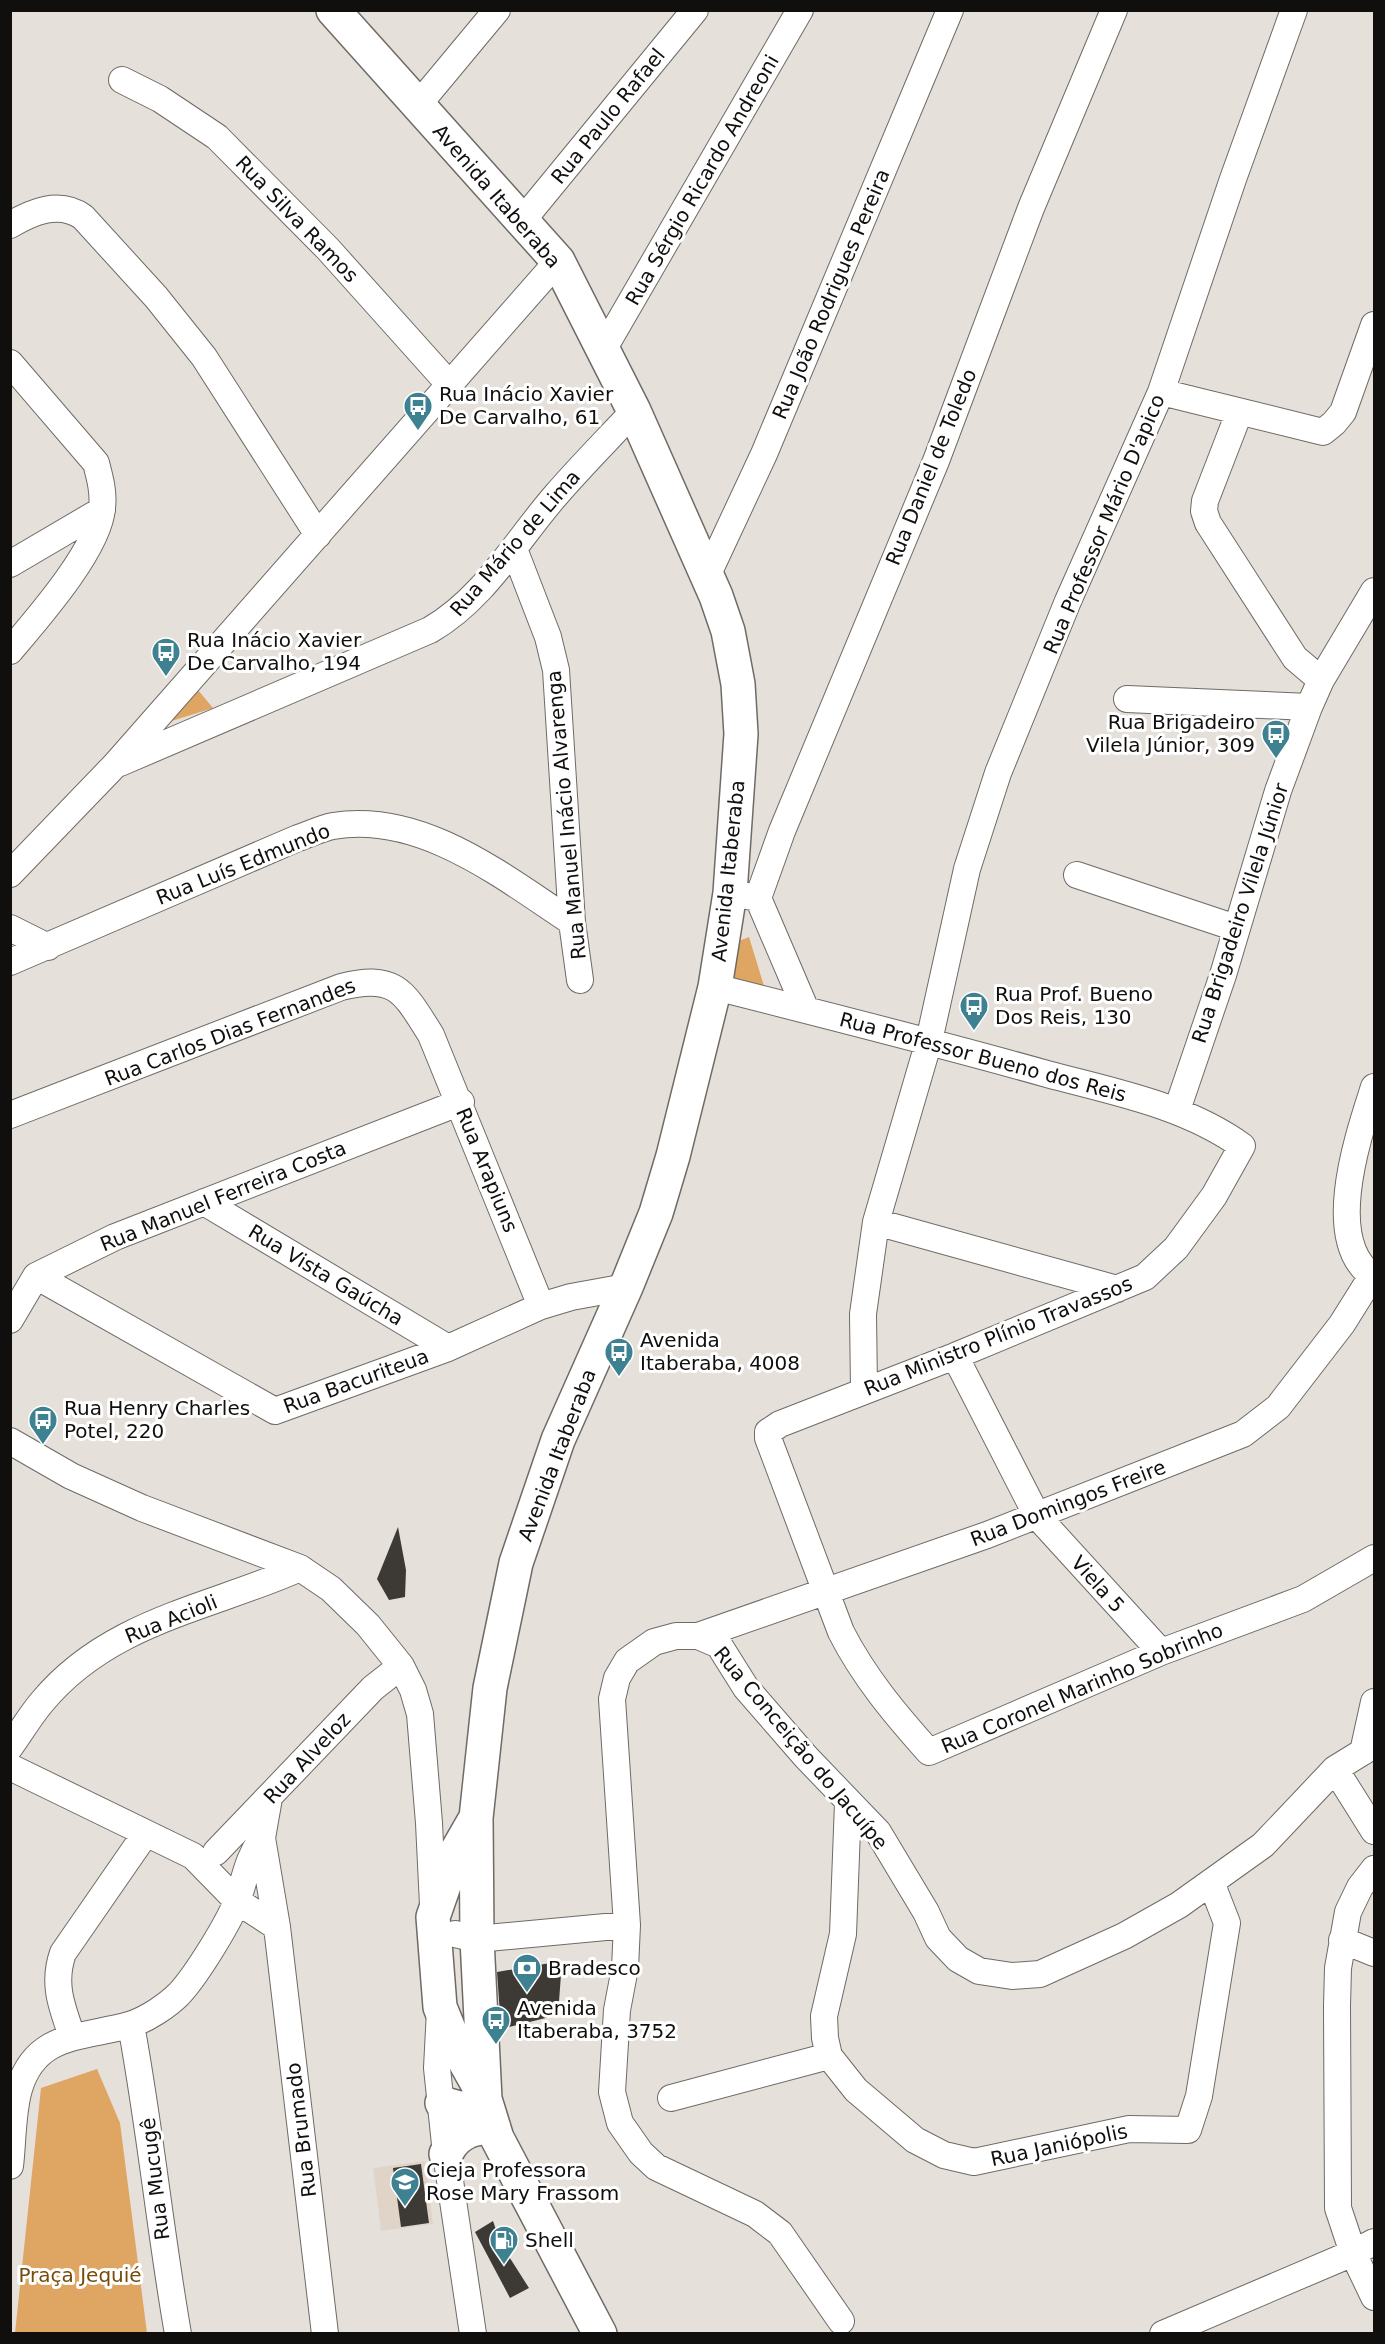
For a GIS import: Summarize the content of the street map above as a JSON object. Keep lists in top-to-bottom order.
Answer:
{
  "streets": {
    "main road": ["Avenida Itaberaba"],
    "street": [
      "Rua Paulo Rafael",
      "Rua Sérgio Ricardo Andreoni",
      "Rua Silva Ramos",
      "Rua João Rodrigues Pereira",
      "Rua Daniel de Toledo",
      "Rua Professor Mário D'apico",
      "Rua Mário de Lima",
      "Rua Manuel Inácio Alvarenga",
      "Rua Luís Edmundo",
      "Rua Brigadeiro Vilela Júnior",
      "Rua Carlos Dias Fernandes",
      "Rua Professor Bueno dos Reis",
      "Rua Arapiuns",
      "Rua Manuel Ferreira Costa",
      "Rua Vista Gaúcha",
      "Rua Ministro Plínio Travassos",
      "Rua Bacuriteua",
      "Rua Domingos Freire",
      "Viela 5",
      "Rua Acioli",
      "Rua Coronel Marinho Sobrinho",
      "Rua Conceição do Jacuípe",
      "Rua Alveloz",
      "Rua Brumado",
      "Rua Janiópolis",
      "Rua Mucugê"
    ]
  },
  "crossings": [
    ["Rua Paulo Rafael", "Avenida Itaberaba"],
    ["Rua Sérgio Ricardo Andreoni", "Avenida Itaberaba"],
    ["Avenida Itaberaba", "Rua João Rodrigues Pereira"],
    ["Avenida Itaberaba", "Rua Daniel de Toledo"],
    ["Avenida Itaberaba", "Rua Mário de Lima"],
    ["Avenida Itaberaba", "Rua Professor Bueno dos Reis"],
    ["Avenida Itaberaba", "Rua Bacuriteua"],
    ["Rua Professor Mário D'apico", "Rua Professor Bueno dos Reis"],
    ["Rua Professor Mário D'apico", "Rua Ministro Plínio Travassos"],
    ["Rua Mário de Lima", "Rua Manuel Inácio Alvarenga"],
    ["Rua Manuel Inácio Alvarenga", "Rua Luís Edmundo"],
    ["Rua Brigadeiro Vilela Júnior", "Rua Professor Bueno dos Reis"],
    ["Rua Carlos Dias Fernandes", "Rua Arapiuns"],
    ["Rua Professor Bueno dos Reis", "Rua Ministro Plínio Travassos"],
    ["Rua Arapiuns", "Rua Manuel Ferreira Costa"],
    ["Rua Arapiuns", "Rua Bacuriteua"],
    ["Rua Manuel Ferreira Costa", "Rua Vista Gaúcha"],
    ["Rua Manuel Ferreira Costa", "Rua Bacuriteua"],
    ["Rua Vista Gaúcha", "Rua Bacuriteua"],
    ["Rua Ministro Plínio Travassos", "Rua Domingos Freire"],
    ["Rua Ministro Plínio Travassos", "Viela 5"],
    ["Rua Ministro Plínio Travassos", "Rua Coronel Marinho Sobrinho"],
    ["Rua Domingos Freire", "Viela 5"],
    ["Rua Domingos Freire", "Rua Coronel Marinho Sobrinho"],
    ["Rua Domingos Freire", "Rua Conceição do Jacuípe"],
    ["Viela 5", "Rua Coronel Marinho Sobrinho"],
    ["Rua Conceição do Jacuípe", "Rua Janiópolis"],
    ["Rua Alveloz", "Rua Brumado"]
  ],
  "parks": ["Praça Jequié"],
  "places": {
    "bus stop": [
      "Rua Inácio Xavier De Carvalho, 61",
      "Rua Inácio Xavier De Carvalho, 194",
      "Rua Brigadeiro Vilela Júnior, 309",
      "Rua Prof. Bueno Dos Reis, 130",
      "Avenida Itaberaba, 4008",
      "Rua Henry Charles Potel, 220",
      "Avenida Itaberaba, 3752"
    ],
    "bank": ["Bradesco"],
    "school or university": ["Cieja Professora Rose Mary Frassom"],
    "fuel station": ["Shell"]
  }
}
